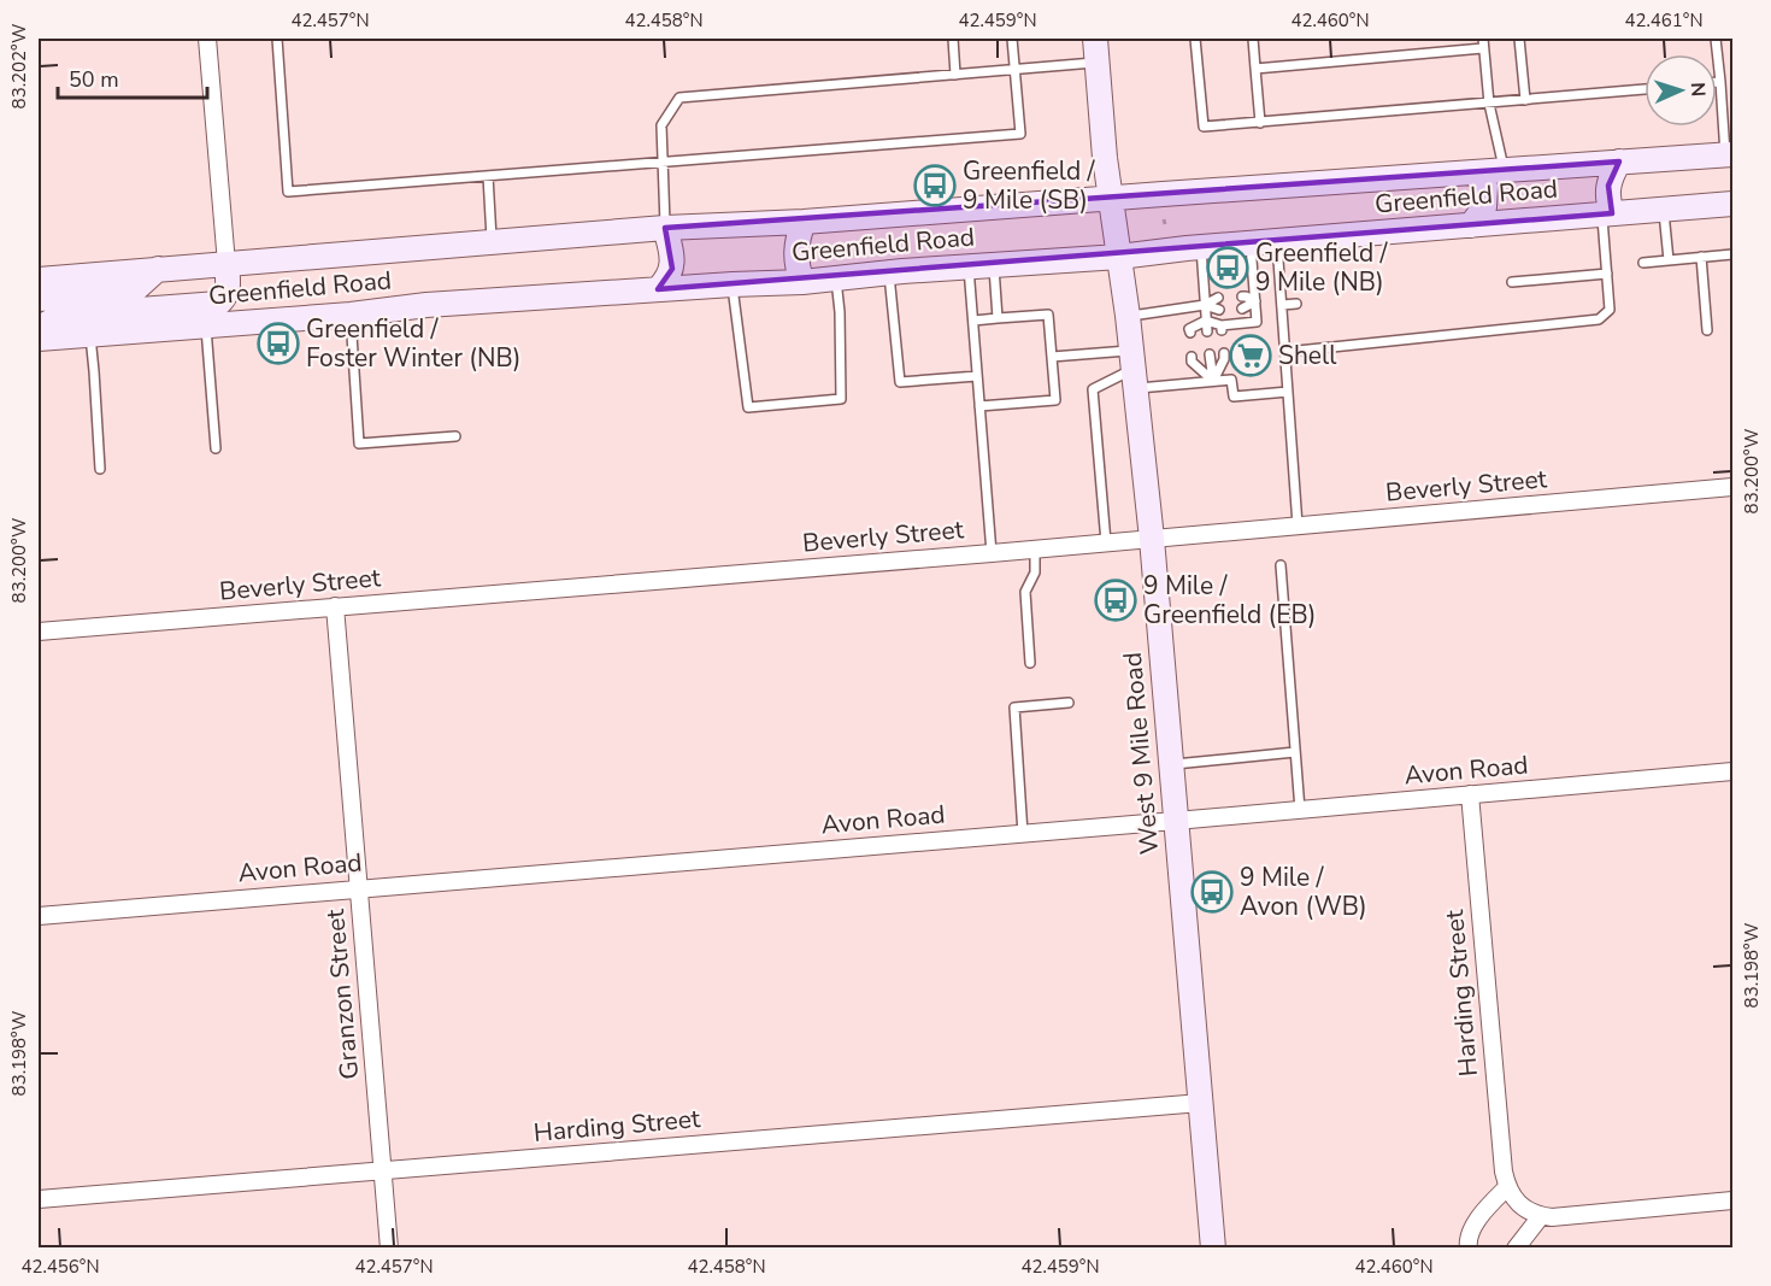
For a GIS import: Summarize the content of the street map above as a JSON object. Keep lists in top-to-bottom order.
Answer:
{
  "streets": {
    "main road": ["Greenfield Road", "West 9 Mile Road"],
    "street": [
      "Beverly Street",
      "Avon Road",
      "Harding Street",
      "Granzon Street"
    ]
  },
  "crossings": [
    ["Greenfield Road", "West 9 Mile Road"],
    ["Beverly Street", "West 9 Mile Road"],
    ["Beverly Street", "Granzon Street"],
    ["West 9 Mile Road", "Avon Road"],
    ["West 9 Mile Road", "Harding Street"],
    ["Avon Road", "Harding Street"],
    ["Avon Road", "Granzon Street"],
    ["Harding Street", "Granzon Street"]
  ],
  "places": {
    "bus stop": [
      "Greenfield / 9 Mile (SB)",
      "Greenfield / 9 Mile (NB)",
      "Greenfield / Foster Winter (NB)",
      "9 Mile / Greenfield (EB)",
      "9 Mile / Avon (WB)"
    ],
    "supermarket": ["Shell"]
  },
  "scale_bar": "50 m",
  "north": "right",
  "coordinates": [
    "42.457°N",
    "42.458°N",
    "42.459°N",
    "42.460°N",
    "42.461°N",
    "83.202°W",
    "83.200°W",
    "83.198°W",
    "42.456°N"
  ]
}
